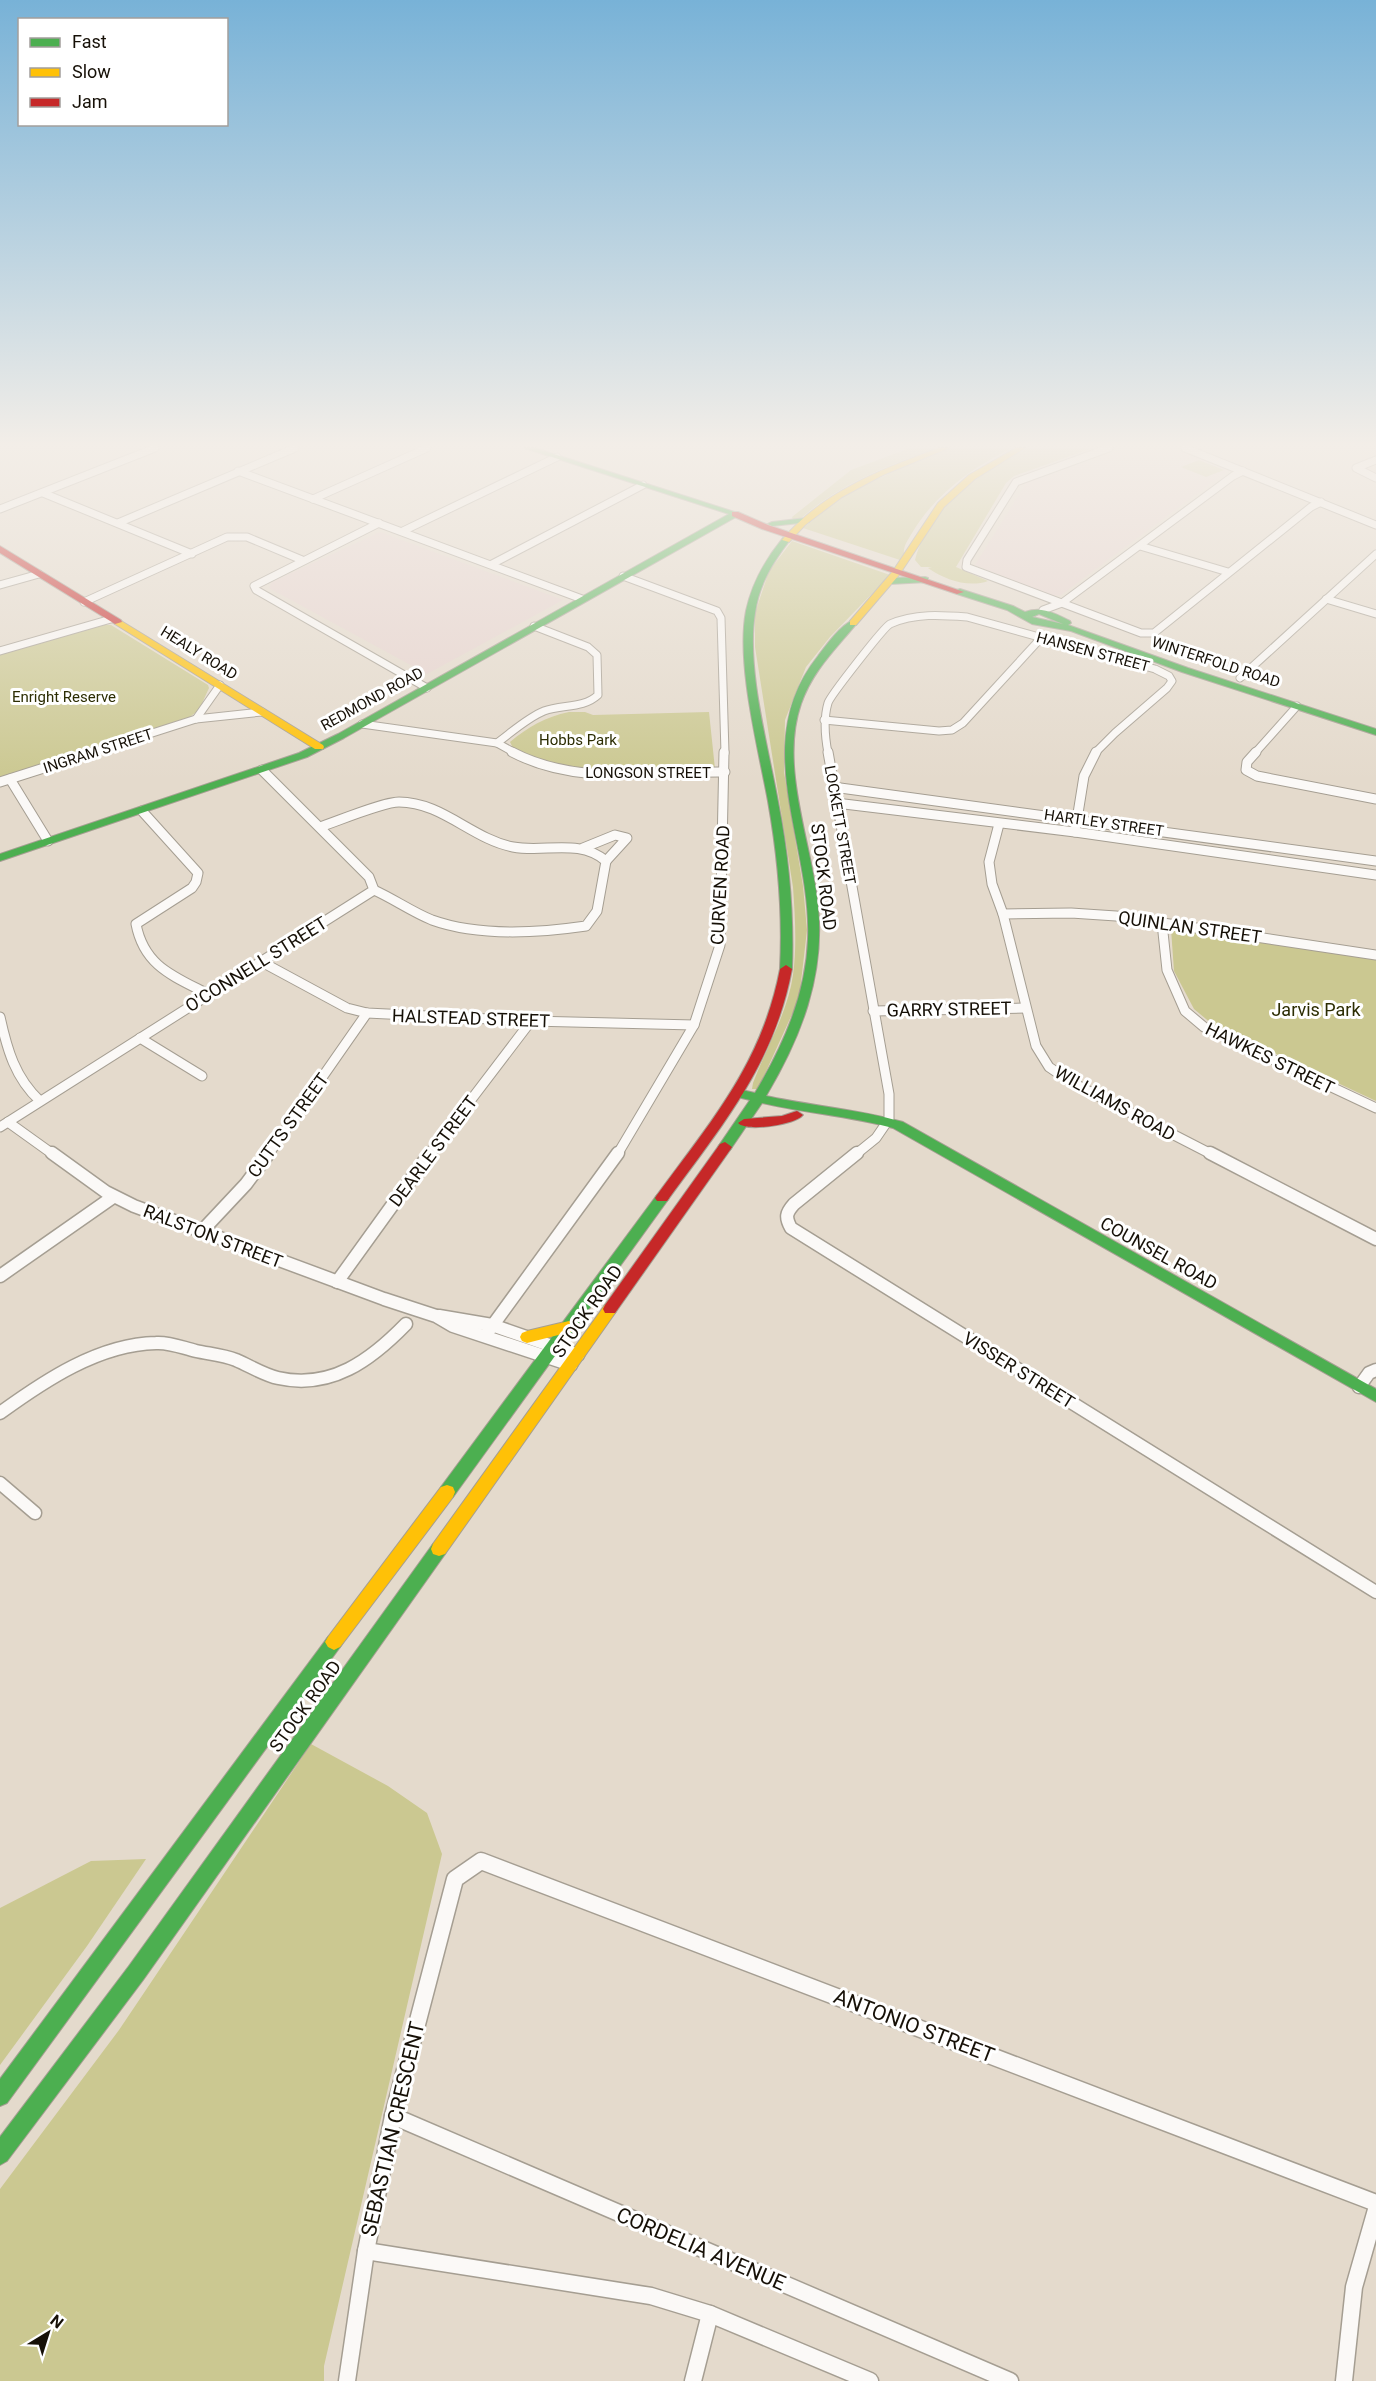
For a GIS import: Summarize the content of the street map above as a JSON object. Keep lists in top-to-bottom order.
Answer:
{
  "streets": {
    "main road": [
      "HEALY ROAD",
      "WINTERFOLD ROAD",
      "REDMOND ROAD",
      "STOCK ROAD",
      "COUNSEL ROAD"
    ],
    "street": [
      "HANSEN STREET",
      "INGRAM STREET",
      "LONGSON STREET",
      "HARTLEY STREET",
      "LOCKETT STREET",
      "CURVEN ROAD",
      "QUINLAN STREET",
      "O'CONNELL STREET",
      "GARRY STREET",
      "HALSTEAD STREET",
      "HAWKES STREET",
      "WILLIAMS ROAD",
      "CUTTS STREET",
      "DEARLE STREET",
      "RALSTON STREET",
      "VISSER STREET",
      "ANTONIO STREET",
      "SEBASTIAN CRESCENT",
      "CORDELIA AVENUE"
    ]
  },
  "crossings": [
    ["HANSEN STREET", "WINTERFOLD ROAD"],
    ["HANSEN STREET", "HARTLEY STREET"],
    ["HANSEN STREET", "LOCKETT STREET"],
    ["HEALY ROAD", "REDMOND ROAD"],
    ["HEALY ROAD", "INGRAM STREET"],
    ["REDMOND ROAD", "LONGSON STREET"],
    ["REDMOND ROAD", "CURVEN ROAD"],
    ["LONGSON STREET", "CURVEN ROAD"],
    ["HARTLEY STREET", "LOCKETT STREET"],
    ["HARTLEY STREET", "WILLIAMS ROAD"],
    ["LOCKETT STREET", "GARRY STREET"],
    ["LOCKETT STREET", "COUNSEL ROAD"],
    ["LOCKETT STREET", "VISSER STREET"],
    ["STOCK ROAD", "RALSTON STREET"],
    ["STOCK ROAD", "COUNSEL ROAD"],
    ["CURVEN ROAD", "HALSTEAD STREET"],
    ["CURVEN ROAD", "RALSTON STREET"],
    ["QUINLAN STREET", "HAWKES STREET"],
    ["QUINLAN STREET", "WILLIAMS ROAD"],
    ["O'CONNELL STREET", "HALSTEAD STREET"],
    ["O'CONNELL STREET", "RALSTON STREET"],
    ["GARRY STREET", "WILLIAMS ROAD"],
    ["HALSTEAD STREET", "CUTTS STREET"],
    ["HALSTEAD STREET", "DEARLE STREET"],
    ["CUTTS STREET", "RALSTON STREET"],
    ["DEARLE STREET", "RALSTON STREET"],
    ["COUNSEL ROAD", "VISSER STREET"],
    ["ANTONIO STREET", "SEBASTIAN CRESCENT"],
    ["SEBASTIAN CRESCENT", "CORDELIA AVENUE"]
  ],
  "parks": ["Enright Reserve", "Hobbs Park", "Jarvis Park"],
  "legend": ["Fast", "Slow", "Jam"],
  "north": "top right"
}
